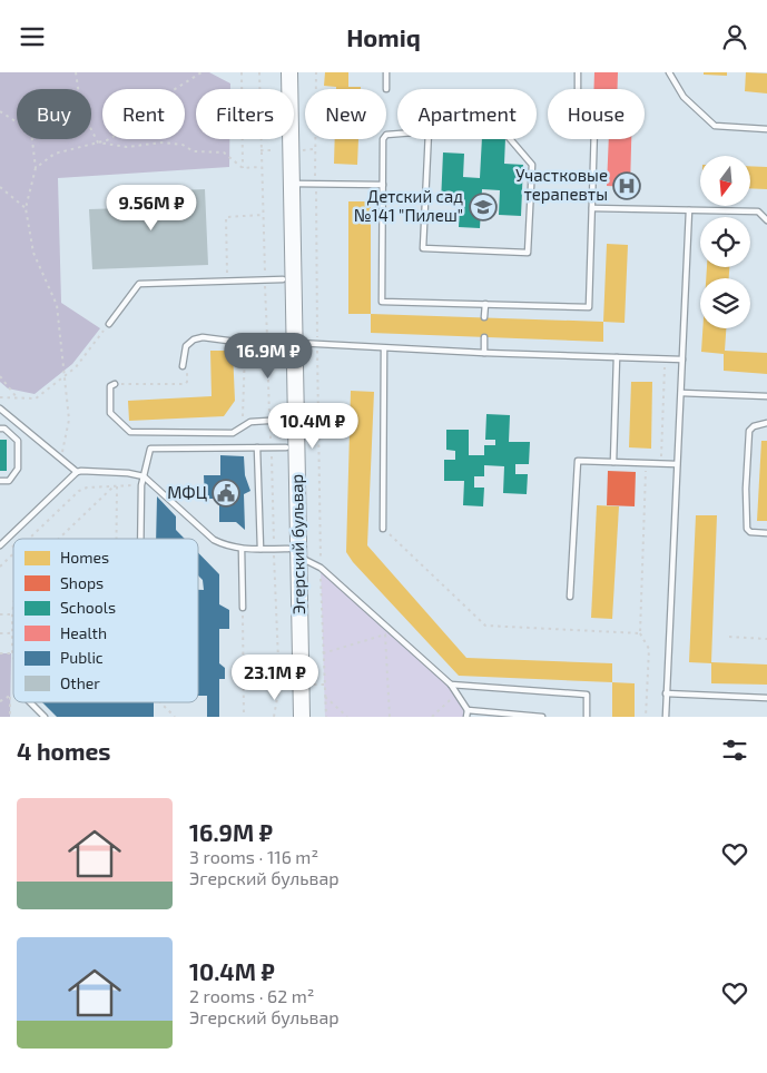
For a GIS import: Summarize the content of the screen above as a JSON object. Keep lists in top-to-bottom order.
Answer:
{
  "streets": {
    "main road": ["Эгерский бульвар"]
  },
  "places": {
    "hospital": ["Участковые терапевты"],
    "school or university": ["Детский сад №141 \"Пилеш\""],
    "public building": ["МФЦ"]
  },
  "legend": [
    "Homes",
    "Shops",
    "Schools",
    "Health",
    "Public",
    "Other"
  ],
  "north": "bottom",
  "page": {
    "header": "Homiq",
    "chip": [
      "Buy",
      "Rent",
      "Filters",
      "New",
      "Apartment",
      "House"
    ],
    "price": [
      "9.56M ₽",
      "16.9M ₽",
      "10.4M ₽",
      "23.1M ₽"
    ],
    "heading": "4 homes",
    "list": [
      {
        "name": "16.9M ₽",
        "note": "3 rooms · 116 m² · Эгерский бульвар"
      },
      {
        "name": "10.4M ₽",
        "note": "2 rooms · 62 m² · Эгерский бульвар"
      }
    ]
  }
}
